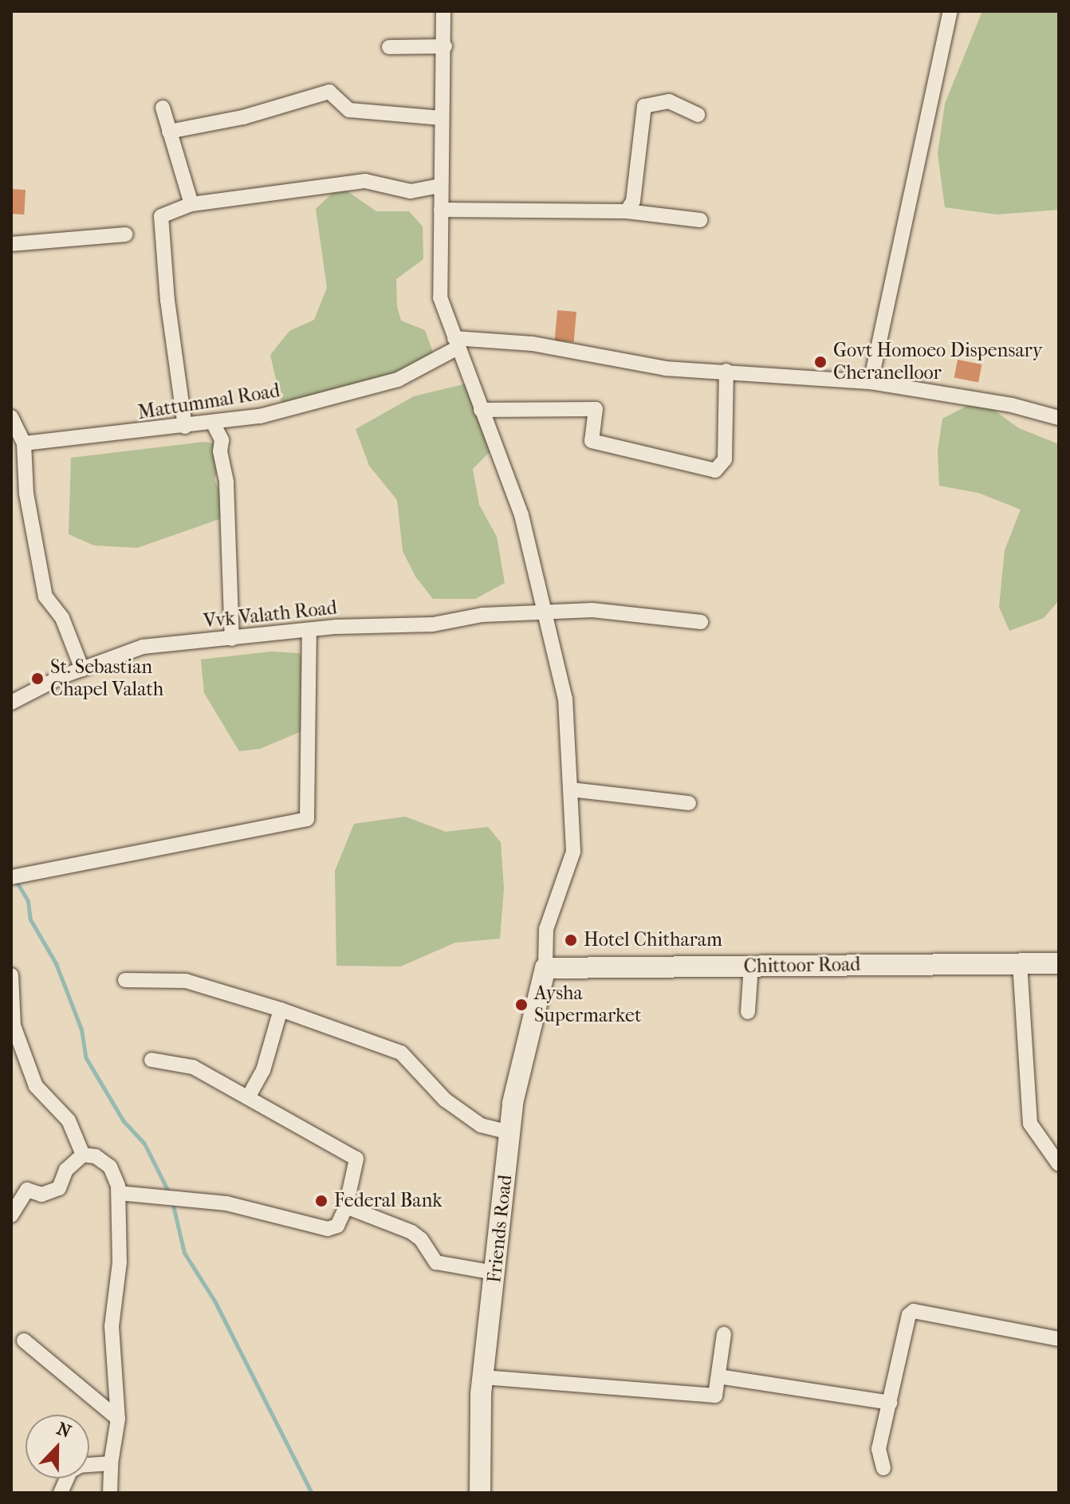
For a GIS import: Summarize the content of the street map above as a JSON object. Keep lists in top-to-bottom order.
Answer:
{
  "streets": {
    "main road": ["Chittoor Road", "Friends Road"],
    "street": ["Mattummal Road", "Vvk Valath Road"]
  },
  "crossings": [
    ["Chittoor Road", "Friends Road"]
  ],
  "places": [
    "Govt Homoeo Dispensary Cheranelloor",
    "St. Sebastian Chapel Valath",
    "Hotel Chitharam",
    "Aysha Supermarket",
    "Federal Bank"
  ],
  "north": "top"
}
